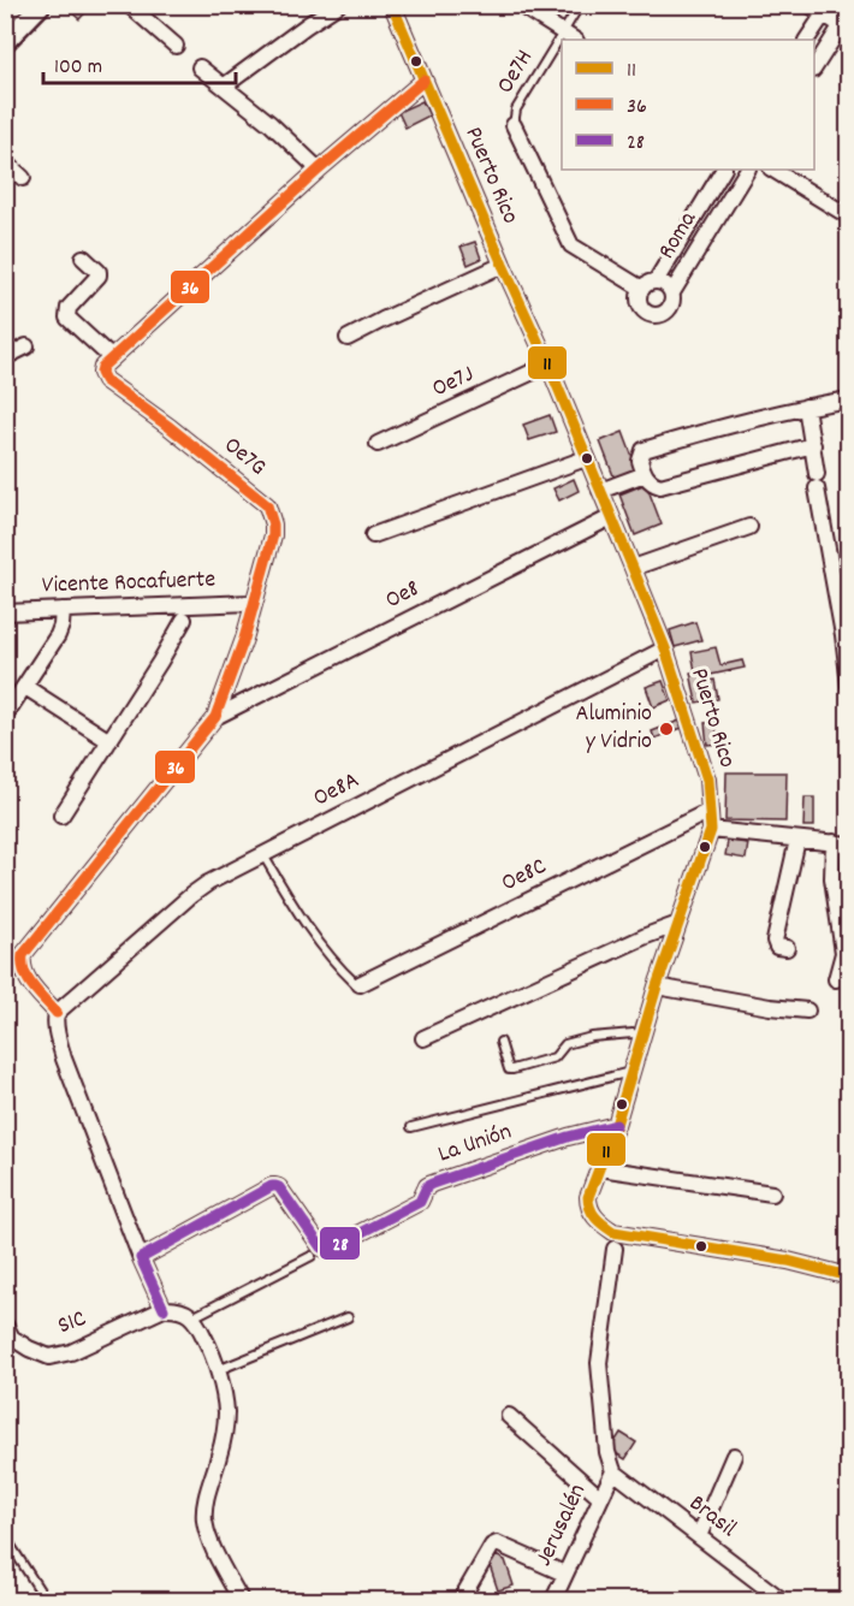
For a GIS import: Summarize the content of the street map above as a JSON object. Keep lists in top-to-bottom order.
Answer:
{
  "streets": {
    "street": [
      "Puerto Rico",
      "Roma",
      "Oe7J",
      "Oe7G",
      "Vicente Rocafuerte",
      "Oe8",
      "Oe8A",
      "Oe8C",
      "La Unión",
      "S1C",
      "Brasil",
      "Jerusalén"
    ],
    "lane": ["Oe7H"]
  },
  "crossings": [
    ["Puerto Rico", "Oe7J"],
    ["Puerto Rico", "Oe8"],
    ["Puerto Rico", "Oe8A"],
    ["Puerto Rico", "Oe8C"],
    ["Puerto Rico", "La Unión"],
    ["Oe7G", "Vicente Rocafuerte"],
    ["Oe7G", "Oe8"],
    ["Oe7G", "Oe8A"],
    ["Brasil", "Jerusalén"]
  ],
  "places": ["Aluminio y Vidrio"],
  "lines": ["transit line 11", "transit line 36", "transit line 28"],
  "legend": ["11", "36", "28"],
  "scale_bar": "100 m"
}
